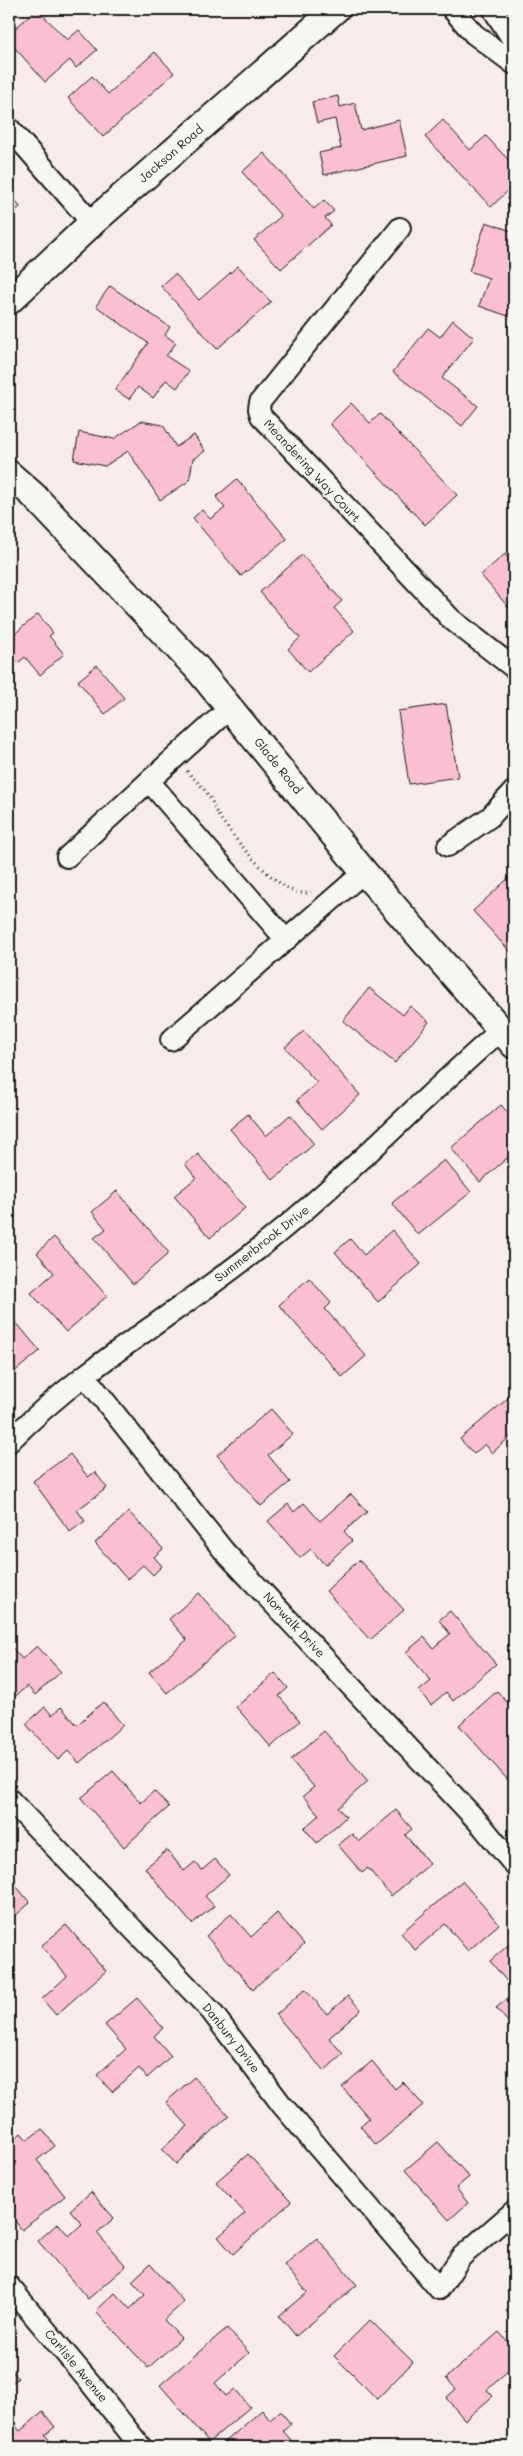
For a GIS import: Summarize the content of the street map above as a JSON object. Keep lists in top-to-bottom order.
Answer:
{
  "streets": {
    "main road": ["Jackson Road", "Glade Road"],
    "street": [
      "Meandering Way Court",
      "Summerbrook Drive",
      "Norwalk Drive",
      "Danbury Drive",
      "Carlisle Avenue"
    ]
  },
  "crossings": [
    ["Glade Road", "Summerbrook Drive"],
    ["Summerbrook Drive", "Norwalk Drive"]
  ]
}
